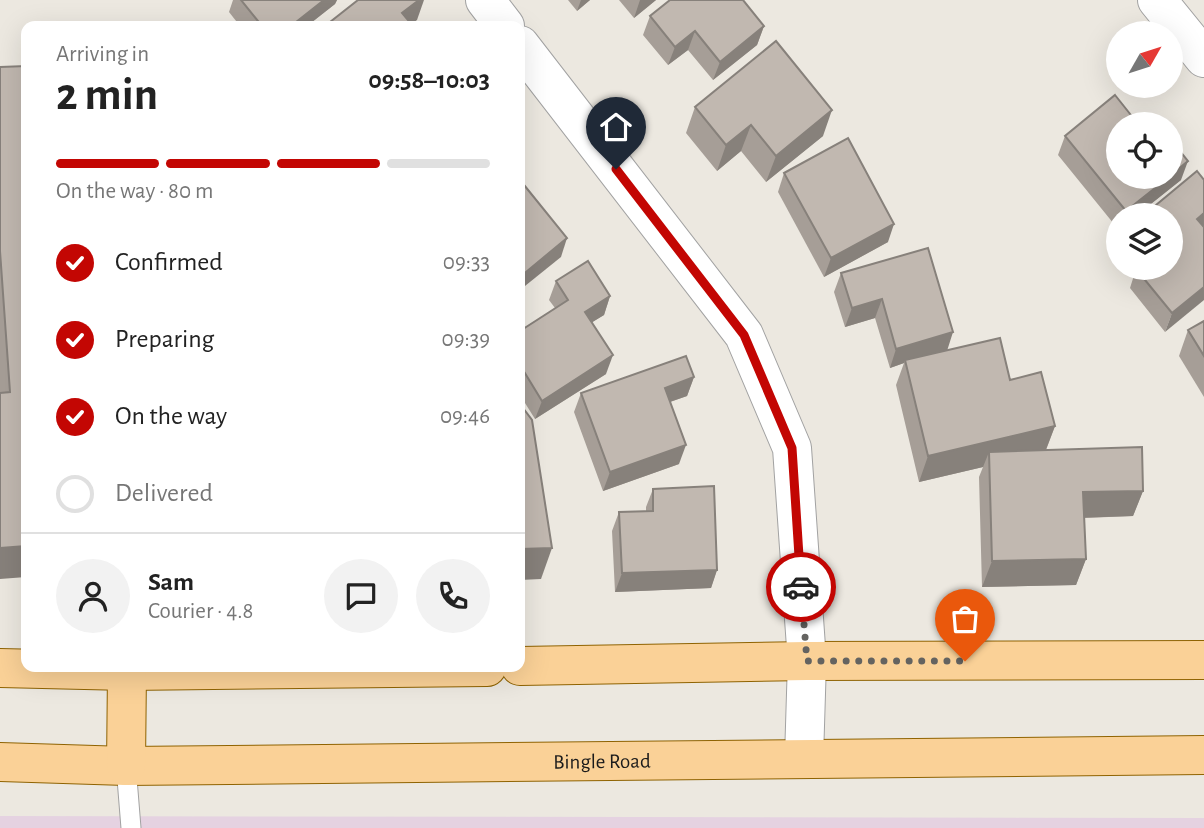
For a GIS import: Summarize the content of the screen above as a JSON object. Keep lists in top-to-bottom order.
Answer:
{
  "streets": {
    "main road": ["Bingle Road"]
  },
  "north": "top right",
  "page": {
    "heading": ["2 min", "Arriving in", "09:58–10:03"],
    "panel": ["Sam", "Courier · 4.8"],
    "bar": "On the way · 80 m",
    "list": [
      ["Confirmed", "09:33"],
      ["Preparing", "09:39"],
      ["On the way", "09:46"],
      "Delivered"
    ]
  }
}
